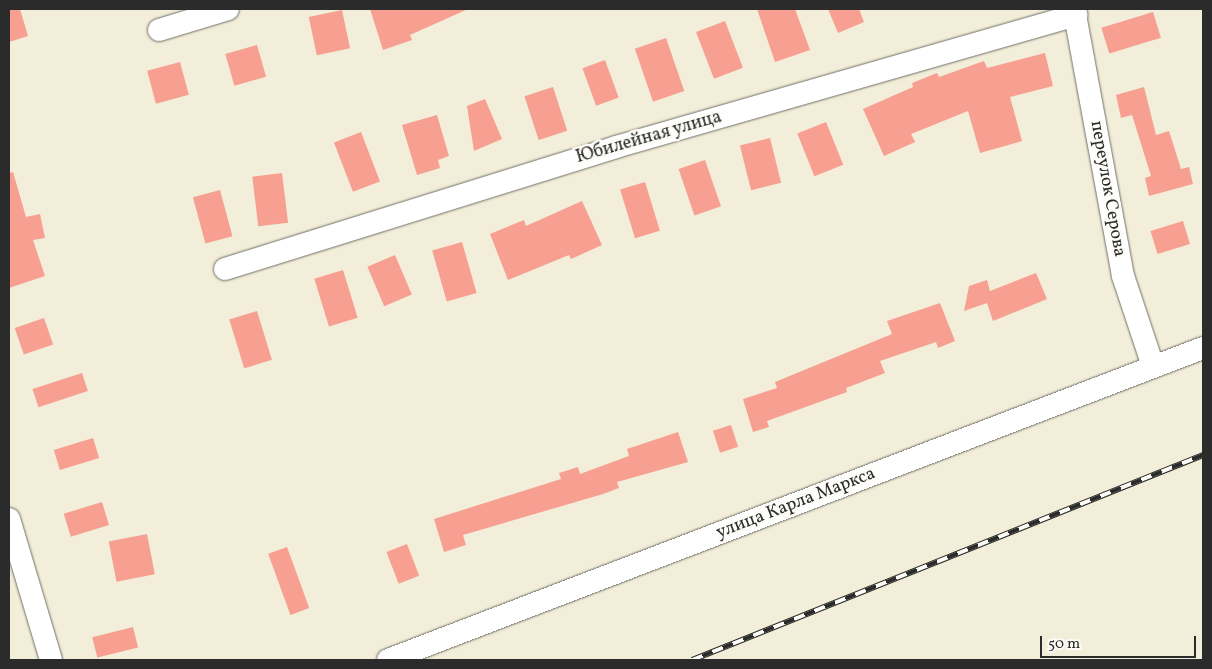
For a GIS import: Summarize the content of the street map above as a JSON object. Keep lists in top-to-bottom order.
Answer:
{
  "streets": {
    "street": ["Юбилейная улица", "переулок Серова", "улица Карла Маркса"]
  },
  "crossings": [
    ["Юбилейная улица", "переулок Серова"],
    ["переулок Серова", "улица Карла Маркса"]
  ],
  "scale_bar": "50 m"
}
